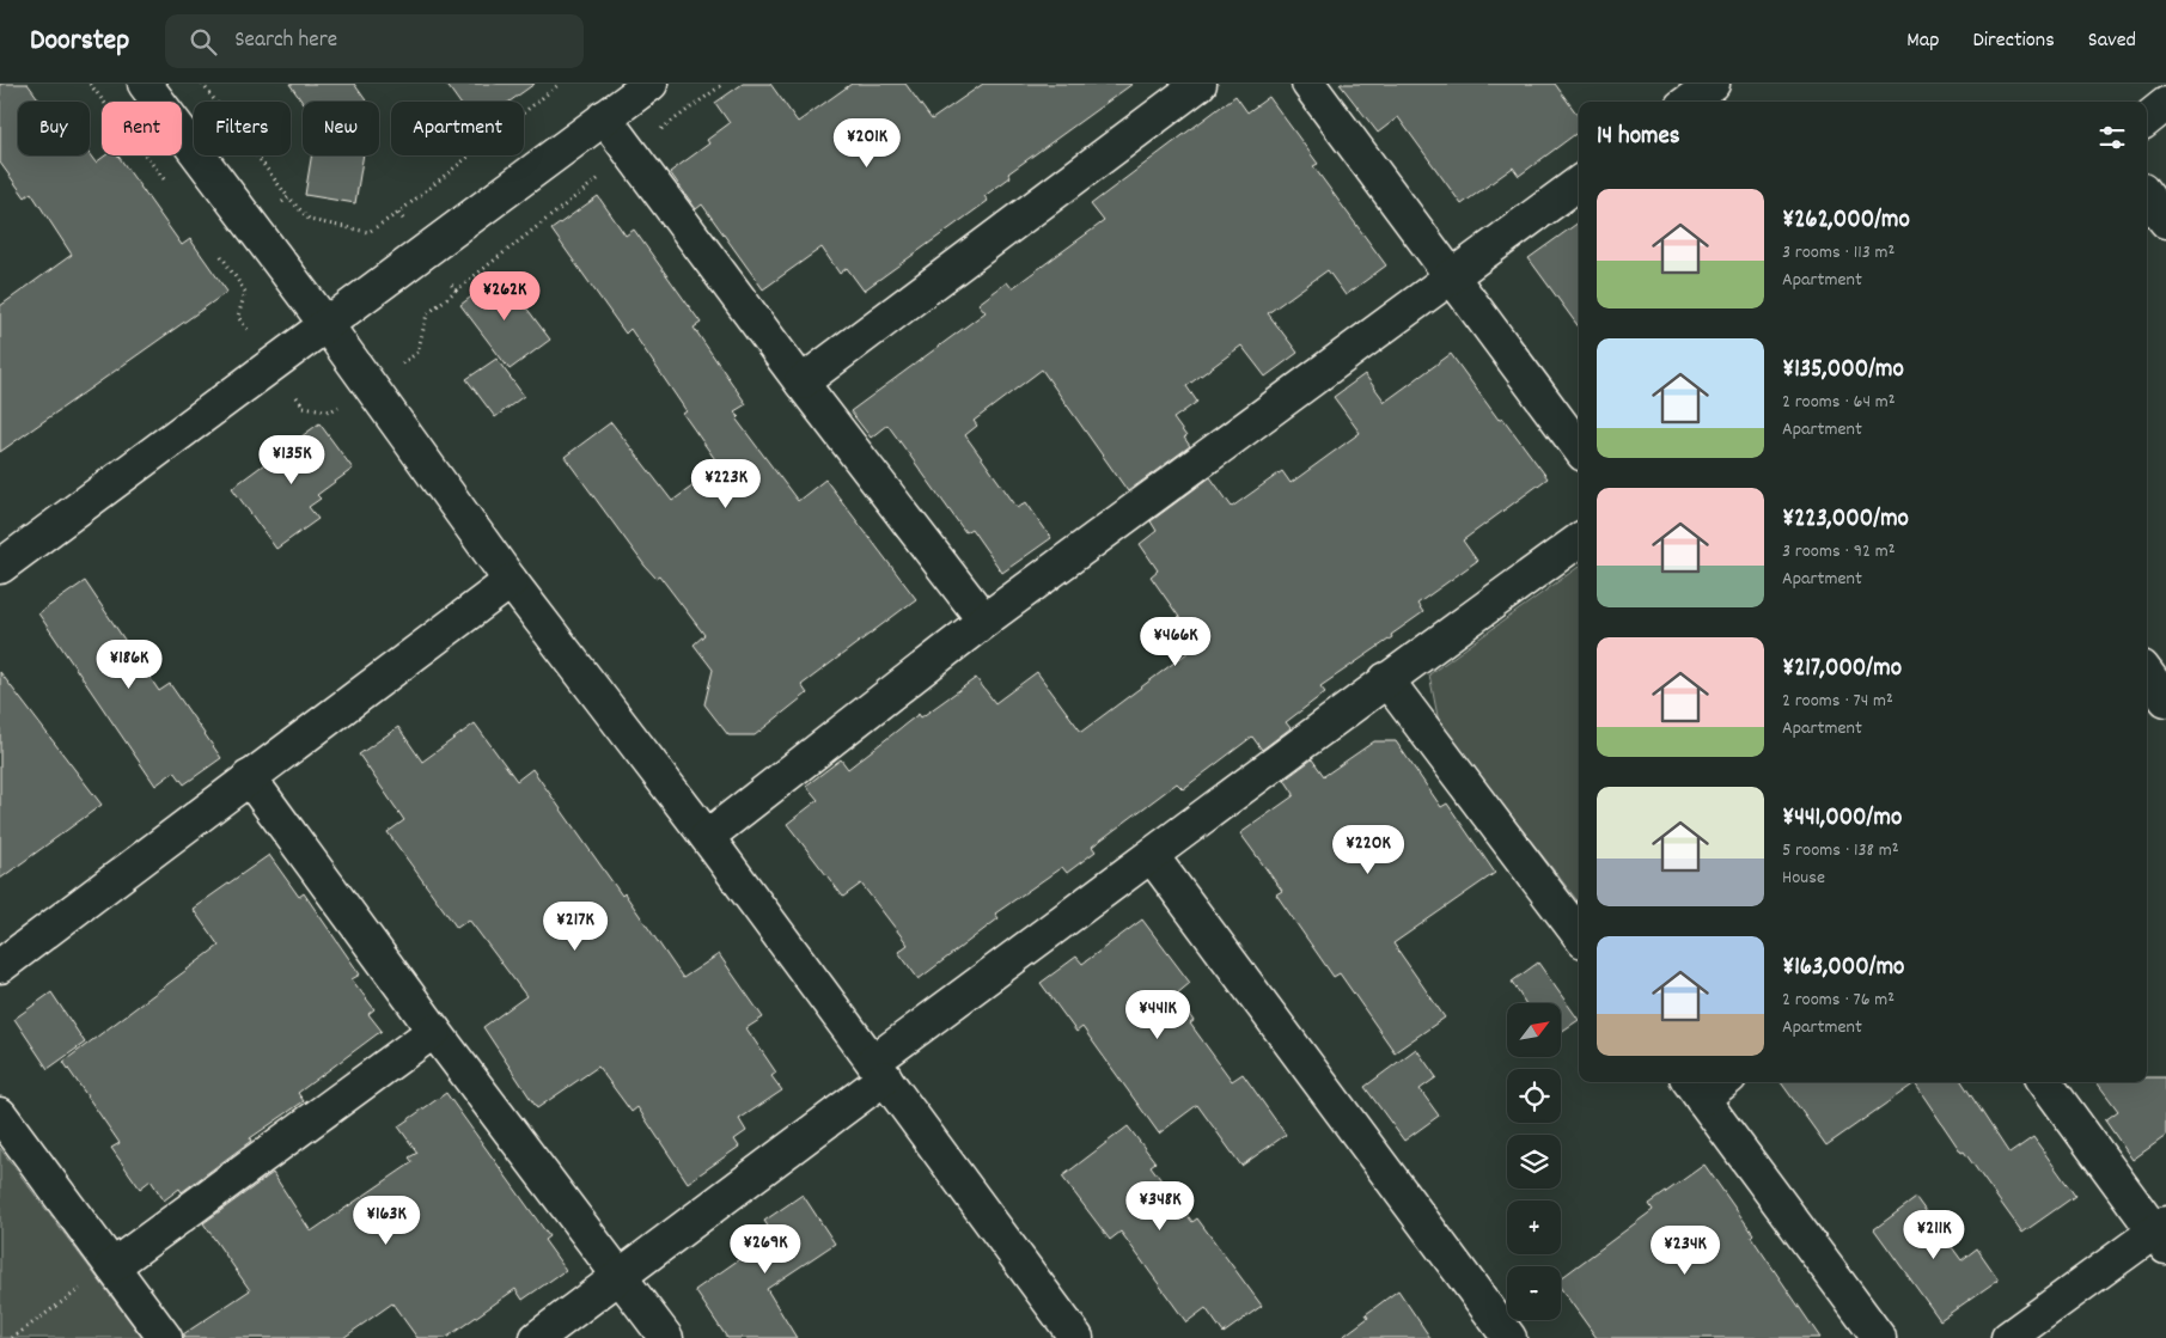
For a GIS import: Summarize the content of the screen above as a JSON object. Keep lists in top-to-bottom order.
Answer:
{
  "north": "top right",
  "page": {
    "header": "Doorstep",
    "search": "Search here",
    "nav": ["Map", "Directions", "Saved"],
    "chip": [
      "Buy",
      "Rent",
      "Filters",
      "New",
      "Apartment"
    ],
    "heading": "14 homes",
    "price": [
      "¥201K",
      "¥262K",
      "¥135K",
      "¥223K",
      "¥466K",
      "¥186K",
      "¥220K",
      "¥217K",
      "¥441K",
      "¥348K",
      "¥163K",
      "¥211K",
      "¥269K",
      "¥234K"
    ],
    "list": [
      {
        "name": "¥262,000/mo",
        "note": "3 rooms · 113 m² · Apartment"
      },
      {
        "name": "¥135,000/mo",
        "note": "2 rooms · 64 m² · Apartment"
      },
      {
        "name": "¥223,000/mo",
        "note": "3 rooms · 92 m² · Apartment"
      },
      {
        "name": "¥217,000/mo",
        "note": "2 rooms · 74 m² · Apartment"
      },
      {
        "name": "¥441,000/mo",
        "note": "5 rooms · 138 m² · House"
      },
      {
        "name": "¥163,000/mo",
        "note": "2 rooms · 76 m² · Apartment"
      }
    ],
    "map_buttons": ["+", "−"]
  }
}
